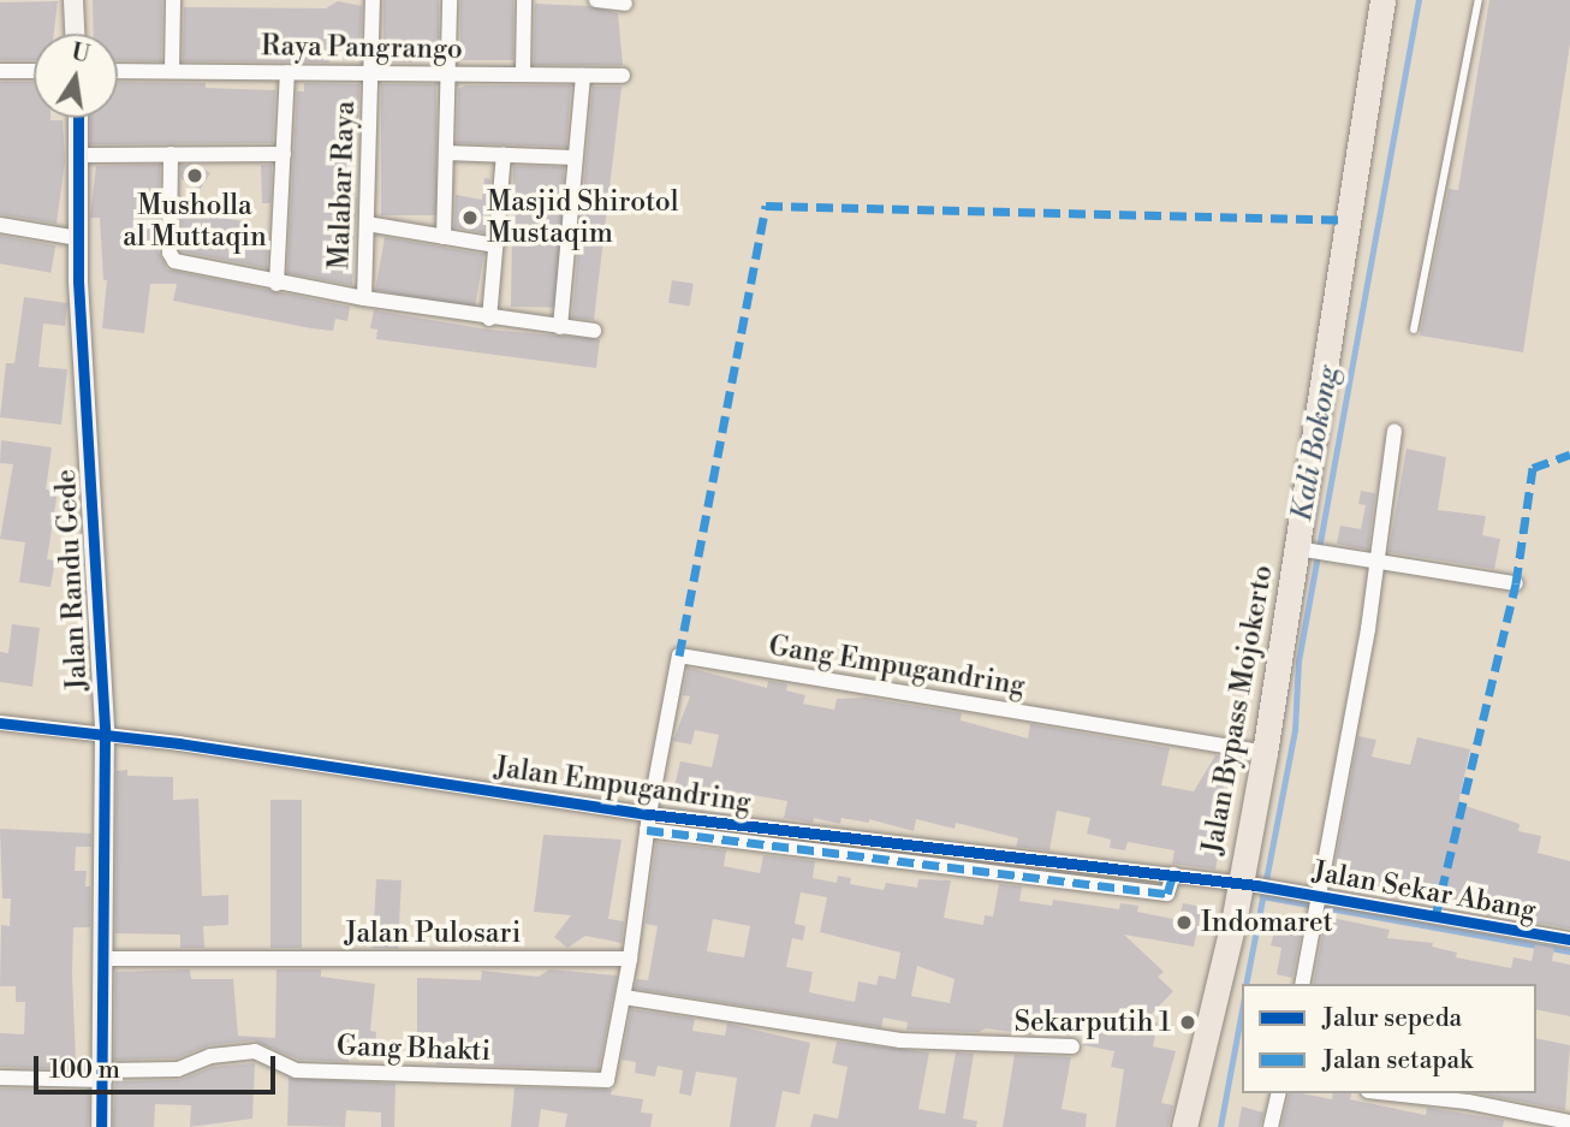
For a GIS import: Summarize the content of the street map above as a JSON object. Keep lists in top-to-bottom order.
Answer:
{
  "streets": {
    "highway": ["Jalan Bypass Mojokerto"],
    "street": [
      "Raya Pangrango",
      "Malabar Raya",
      "Jalan Randu Gede",
      "Gang Empugandring",
      "Jalan Empugandring",
      "Jalan Sekar Abang",
      "Jalan Pulosari",
      "Gang Bhakti"
    ]
  },
  "crossings": [
    ["Raya Pangrango", "Malabar Raya"],
    ["Jalan Randu Gede", "Jalan Empugandring"],
    ["Jalan Randu Gede", "Jalan Pulosari"],
    ["Jalan Randu Gede", "Gang Bhakti"],
    ["Gang Empugandring", "Jalan Bypass Mojokerto"],
    ["Gang Empugandring", "Jalan Empugandring"],
    ["Jalan Bypass Mojokerto", "Jalan Empugandring"],
    ["Jalan Bypass Mojokerto", "Jalan Sekar Abang"],
    ["Jalan Empugandring", "Jalan Sekar Abang"],
    ["Jalan Pulosari", "Gang Bhakti"]
  ],
  "water": ["Kali Bokong"],
  "places": [
    "Musholla al Muttaqin",
    "Masjid Shirotol Mustaqim",
    "Indomaret",
    "Sekarputih 1"
  ],
  "legend": ["Jalur sepeda", "Jalan setapak"],
  "scale_bar": "100 m",
  "north": "top"
}
